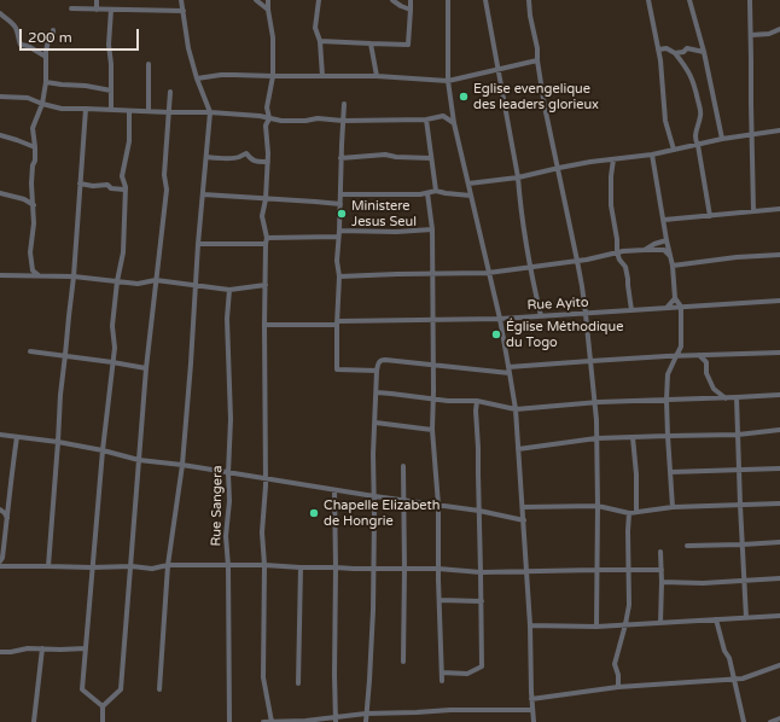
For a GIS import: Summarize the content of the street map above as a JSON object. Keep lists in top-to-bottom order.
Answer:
{
  "streets": {
    "street": ["Rue Ayito", "Rue Sangera"]
  },
  "places": [
    "Eglise evengelique des leaders glorieux",
    "Ministere Jesus Seul",
    "Église Méthodique du Togo",
    "Chapelle Elizabeth de Hongrie"
  ],
  "scale_bar": "200 m"
}
